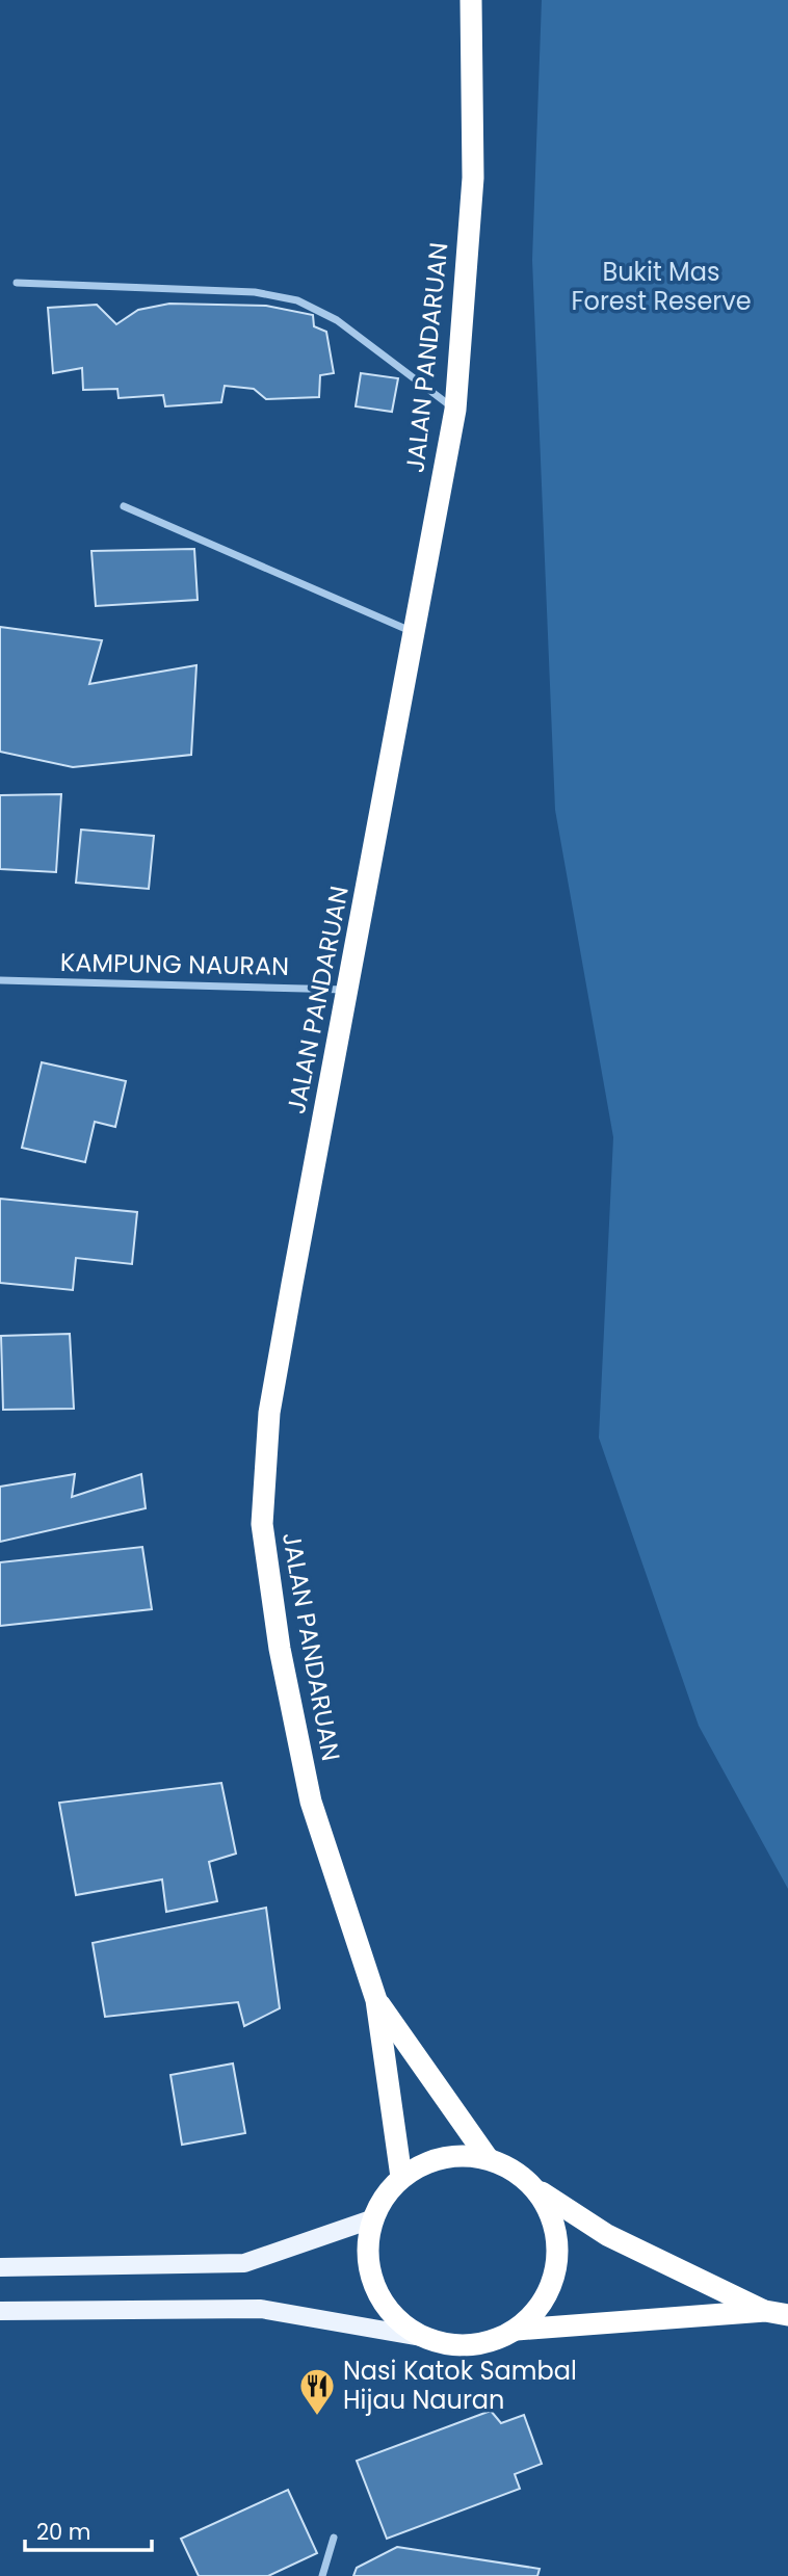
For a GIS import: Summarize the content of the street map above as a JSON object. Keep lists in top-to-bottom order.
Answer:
{
  "streets": {
    "highway": ["JALAN PANDARUAN"],
    "street": ["KAMPUNG NAURAN"]
  },
  "crossings": [
    ["JALAN PANDARUAN", "KAMPUNG NAURAN"]
  ],
  "parks": ["Bukit Mas Forest Reserve"],
  "places": {
    "restaurant": ["Nasi Katok Sambal Hijau Nauran"]
  },
  "scale_bar": "20 m"
}
